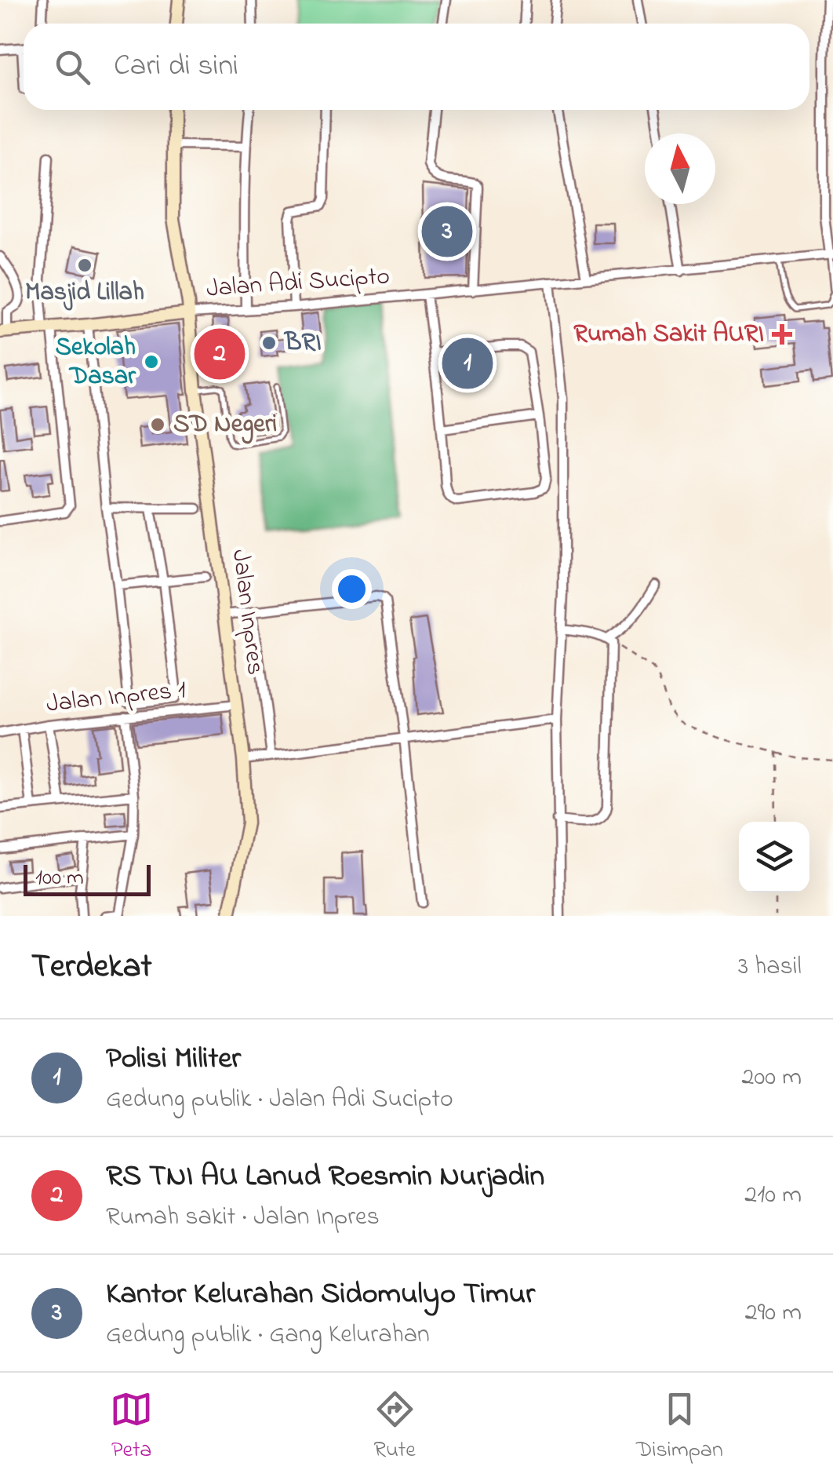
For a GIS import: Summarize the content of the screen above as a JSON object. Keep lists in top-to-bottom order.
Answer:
{
  "streets": {
    "main road": ["Jalan Adi Sucipto", "Jalan Inpres"],
    "street": ["Jalan Inpres 1"]
  },
  "crossings": [
    ["Jalan Adi Sucipto", "Jalan Inpres"],
    ["Jalan Inpres", "Jalan Inpres 1"]
  ],
  "places": {
    "other": [
      "Masjid Lillah",
      "BRI",
      "Sekolah Dasar",
      "SD Negeri"
    ],
    "health": ["Rumah Sakit AURI"]
  },
  "scale_bar": "100 m",
  "north": "top",
  "page": {
    "search": "Cari di sini",
    "pins": ["3", "2", "1"],
    "scale": "100 m",
    "heading": ["Terdekat", "3 hasil"],
    "list": [
      {
        "mark": "1",
        "name": "Polisi Militer",
        "note": "Gedung publik · Jalan Adi Sucipto",
        "value": "200 m"
      },
      {
        "mark": "2",
        "name": "RS TNI AU Lanud Roesmin Nurjadin",
        "note": "Rumah sakit · Jalan Inpres",
        "value": "210 m"
      },
      {
        "mark": "3",
        "name": "Kantor Kelurahan Sidomulyo Timur",
        "note": "Gedung publik · Gang Kelurahan",
        "value": "290 m"
      }
    ],
    "nav": ["Peta", "Rute", "Disimpan"]
  }
}
